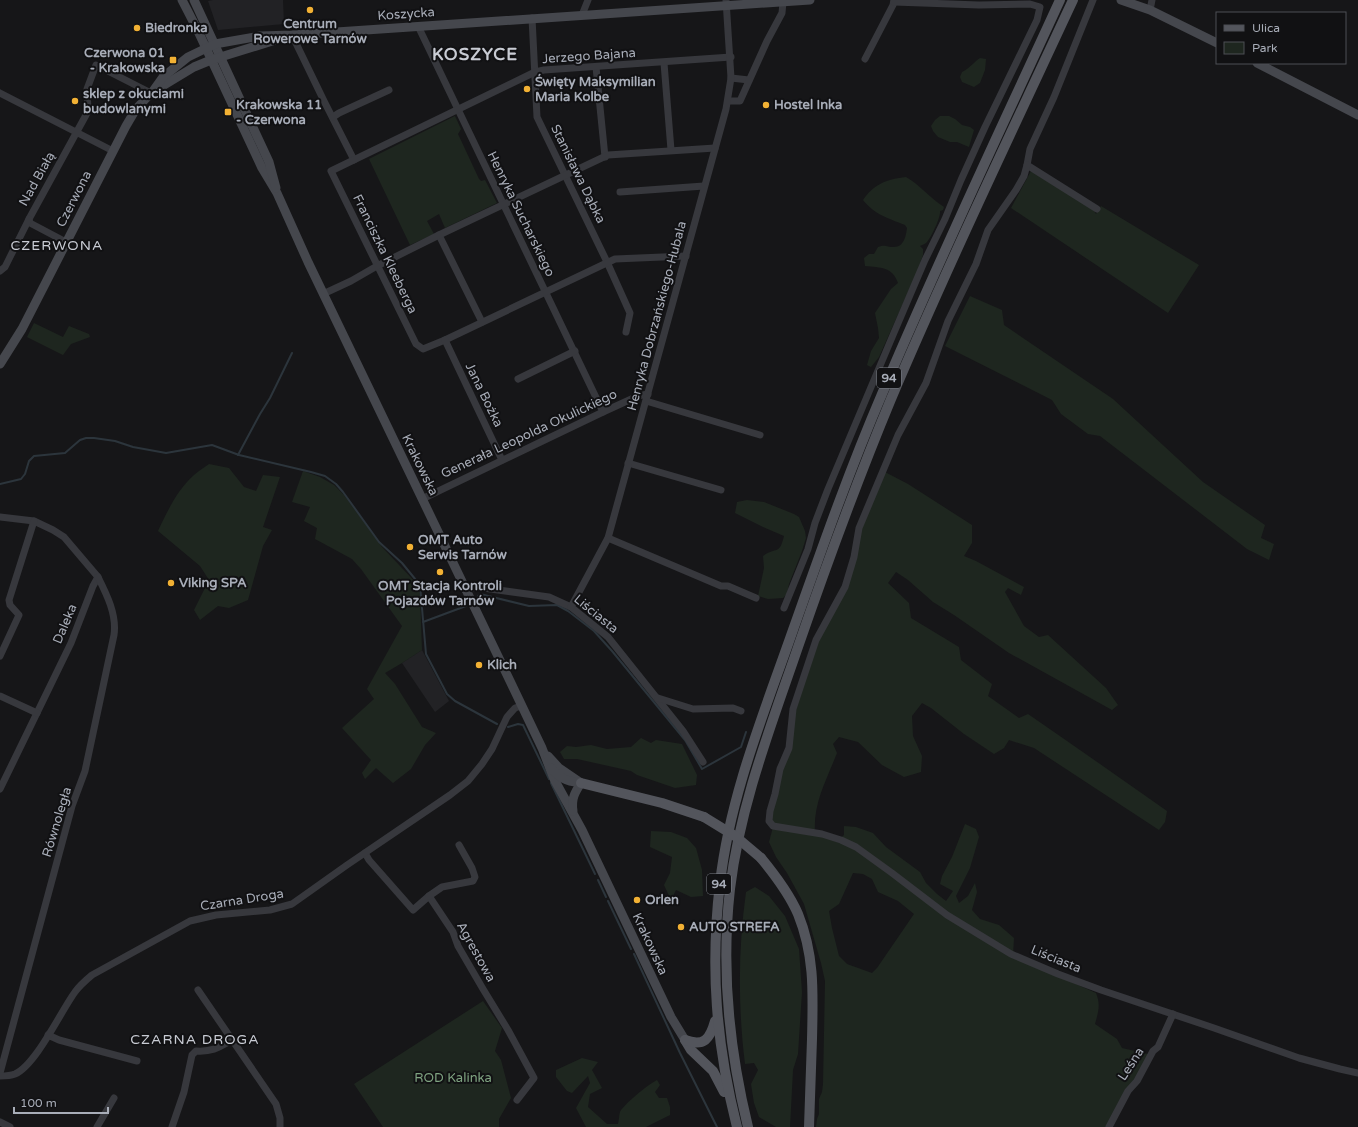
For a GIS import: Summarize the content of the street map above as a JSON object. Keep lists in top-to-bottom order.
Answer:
{
  "streets": {
    "main road": [
      "Koszycka",
      "Czerwona",
      "94",
      "Krakowska"
    ],
    "street": [
      "Jerzego Bajana",
      "Stanisława Dąbka",
      "Nad Białą",
      "Henryka Sucharskiego",
      "Franciszka Kleeberga",
      "Henryka Dobrzańskiego-Hubala",
      "Jana Bożka",
      "Generała Leopolda Okulickiego",
      "Liściasta",
      "Daleka",
      "Równoległa",
      "Czarna Droga",
      "Agrestowa",
      "Leśna"
    ]
  },
  "crossings": [
    ["Koszycka", "Stanisława Dąbka"],
    ["Koszycka", "Henryka Sucharskiego"],
    ["Koszycka", "Henryka Dobrzańskiego-Hubala"],
    ["Koszycka", "Krakowska"],
    ["Jerzego Bajana", "Stanisława Dąbka"],
    ["Jerzego Bajana", "Henryka Sucharskiego"],
    ["Jerzego Bajana", "Franciszka Kleeberga"],
    ["Jerzego Bajana", "Henryka Dobrzańskiego-Hubala"],
    ["Stanisława Dąbka", "Franciszka Kleeberga"],
    ["Nad Białą", "Czerwona"],
    ["Czerwona", "Krakowska"],
    ["Henryka Sucharskiego", "Franciszka Kleeberga"],
    ["Henryka Sucharskiego", "Generała Leopolda Okulickiego"],
    ["Franciszka Kleeberga", "Henryka Dobrzańskiego-Hubala"],
    ["Franciszka Kleeberga", "Jana Bożka"],
    ["Henryka Dobrzańskiego-Hubala", "Generała Leopolda Okulickiego"],
    ["Henryka Dobrzańskiego-Hubala", "Liściasta"],
    ["Jana Bożka", "Generała Leopolda Okulickiego"],
    ["Generała Leopolda Okulickiego", "Krakowska"],
    ["Krakowska", "Liściasta"],
    ["Krakowska", "Czarna Droga"],
    ["Liściasta", "Leśna"],
    ["Daleka", "Równoległa"],
    ["Równoległa", "Czarna Droga"]
  ],
  "districts": ["KOSZYCE", "CZERWONA", "CZARNA DROGA"],
  "parks": ["ROD Kalinka"],
  "places": {
    "other": [
      "Centrum Rowerowe Tarnów",
      "Biedronka",
      "Święty Maksymilian Maria Kolbe",
      "sklep z okuciami budowlanymi",
      "Hostel Inka",
      "OMT Auto Serwis Tarnów",
      "OMT Stacja Kontroli Pojazdów Tarnów",
      "Viking SPA",
      "Klich",
      "Orlen",
      "AUTO STREFA"
    ],
    "transit": ["Czerwona 01 - Krakowska", "Krakowska 11 - Czerwona"]
  },
  "legend": ["Ulica", "Park"],
  "scale_bar": "100 m"
}
